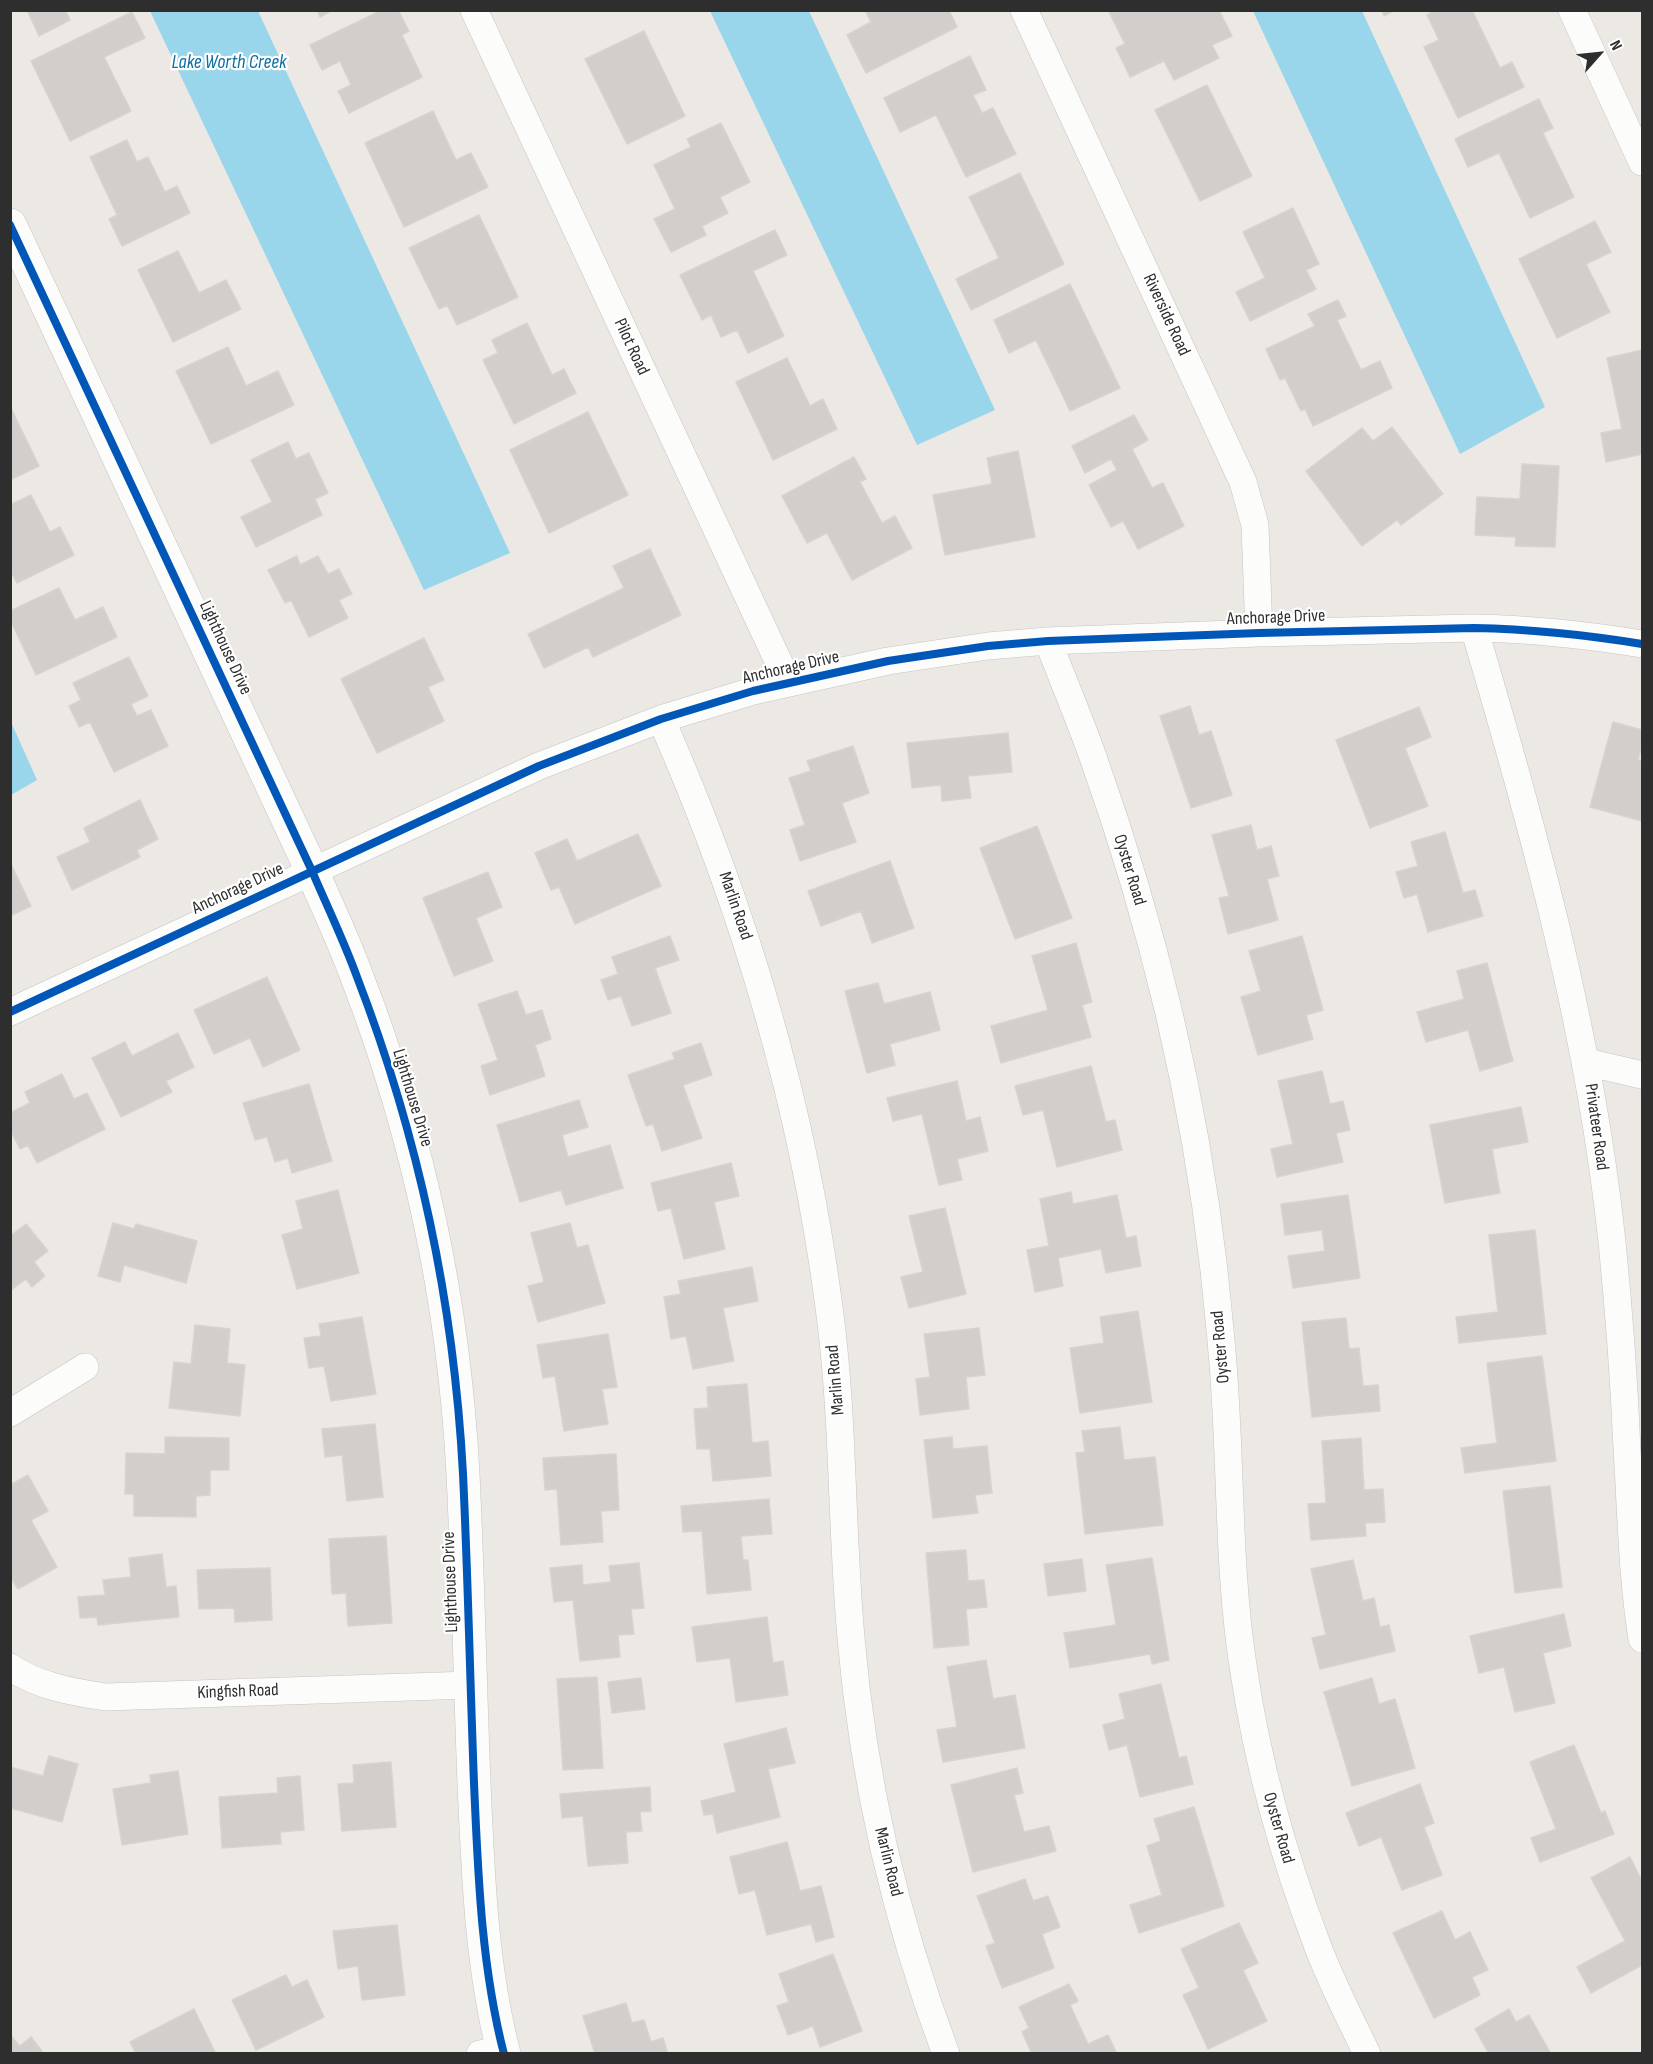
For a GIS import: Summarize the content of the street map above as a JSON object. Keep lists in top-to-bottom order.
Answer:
{
  "streets": {
    "street": [
      "Riverside Road",
      "Pilot Road",
      "Anchorage Drive",
      "Lighthouse Drive",
      "Oyster Road",
      "Marlin Road",
      "Privateer Road",
      "Kingfish Road"
    ]
  },
  "crossings": [
    ["Riverside Road", "Anchorage Drive"],
    ["Pilot Road", "Anchorage Drive"],
    ["Anchorage Drive", "Lighthouse Drive"],
    ["Anchorage Drive", "Oyster Road"],
    ["Anchorage Drive", "Marlin Road"],
    ["Anchorage Drive", "Privateer Road"],
    ["Lighthouse Drive", "Kingfish Road"]
  ],
  "water": ["Lake Worth Creek"],
  "north": "top right"
}
